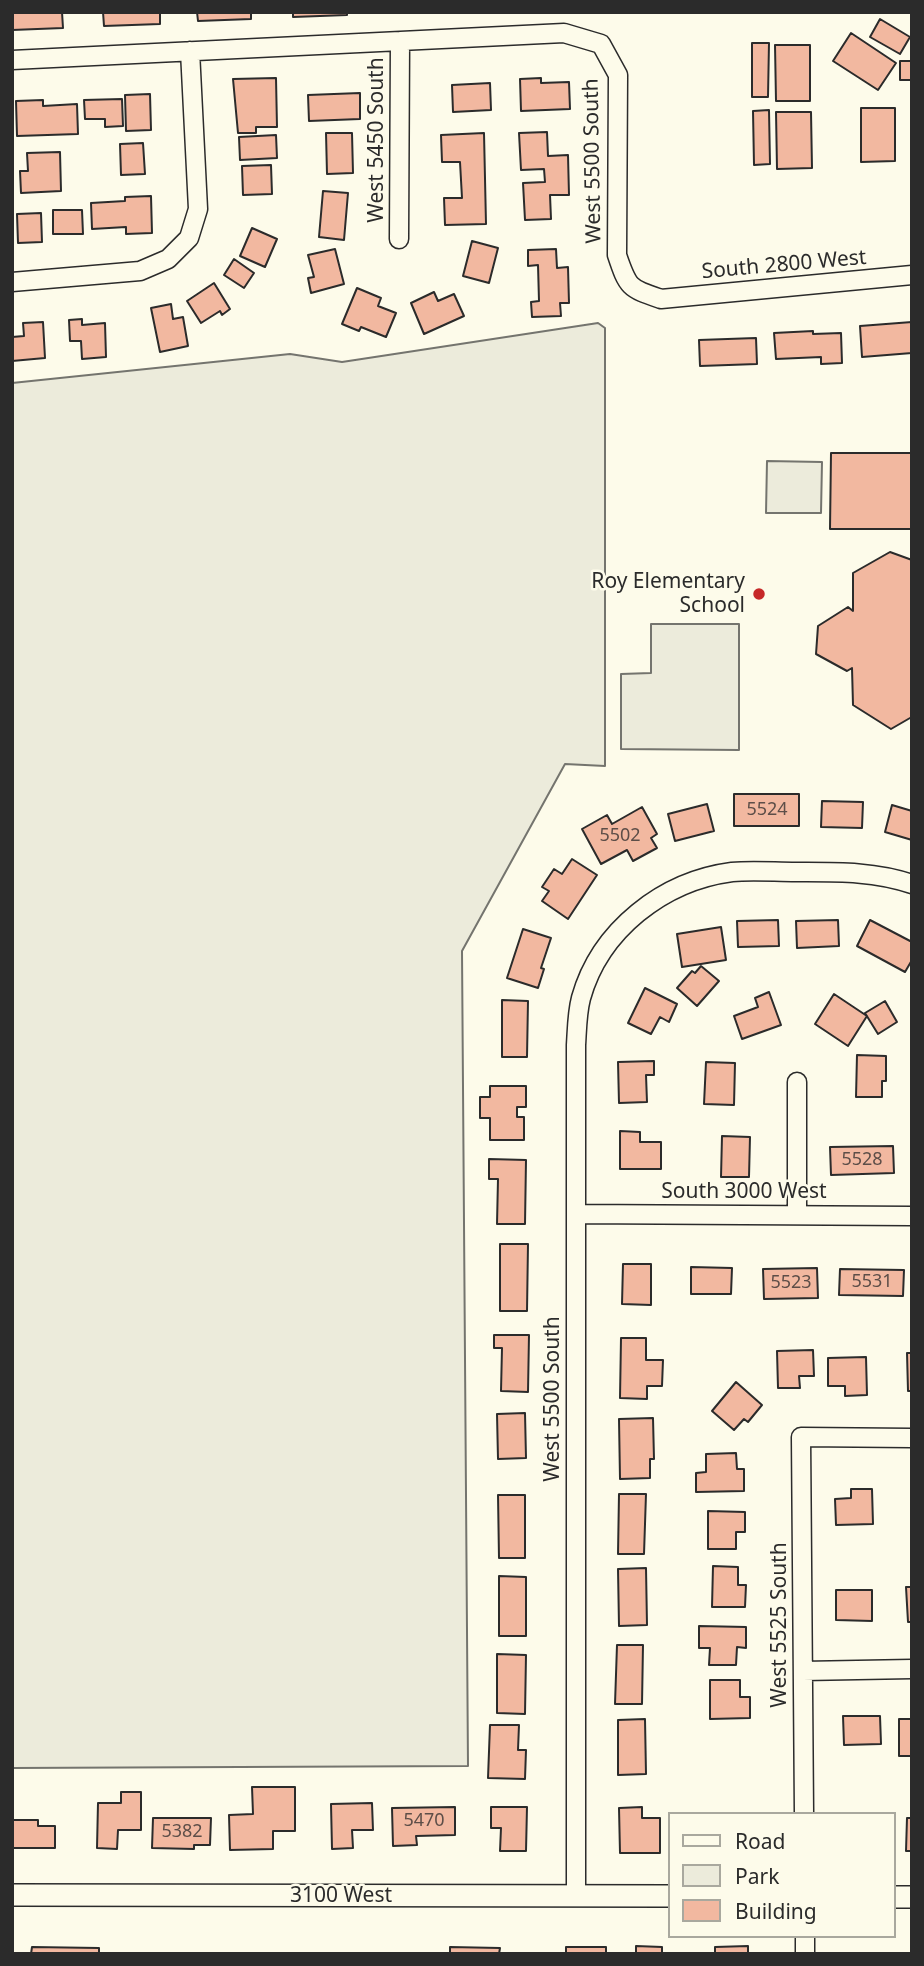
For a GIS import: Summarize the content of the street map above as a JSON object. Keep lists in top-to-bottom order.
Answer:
{
  "streets": {
    "street": [
      "West 5450 South",
      "West 5500 South",
      "South 2800 West",
      "South 3000 West",
      "West 5525 South",
      "3100 West"
    ]
  },
  "crossings": [
    ["West 5450 South", "West 5500 South"],
    ["West 5500 South", "South 2800 West"],
    ["West 5500 South", "South 3000 West"],
    ["West 5500 South", "3100 West"]
  ],
  "places": ["Roy Elementary School"],
  "house_numbers": [
    "5524",
    "5502",
    "5528",
    "5531",
    "5523",
    "5470",
    "5382"
  ],
  "legend": ["Road", "Park", "Building"]
}
